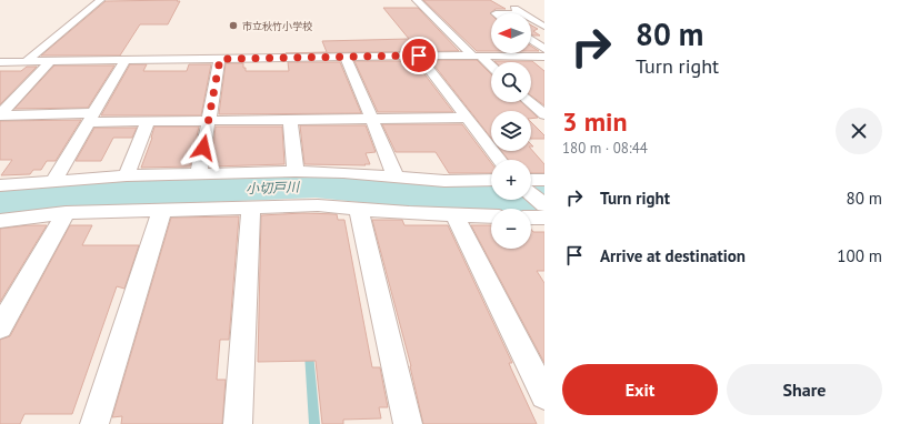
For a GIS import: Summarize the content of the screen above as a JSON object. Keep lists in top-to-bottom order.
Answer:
{
  "water": ["小切戸川"],
  "places": ["市立秋竹小学校"],
  "north": "left",
  "page": {
    "turn": ["80 m", "Turn right"],
    "map_buttons": ["+", "−"],
    "heading": ["3 min", "180 m · 08:44"],
    "list": [
      {
        "name": "Turn right",
        "value": "80 m"
      },
      {
        "name": "Arrive at destination",
        "value": "100 m"
      }
    ],
    "buttons": ["Exit", "Share"]
  }
}
